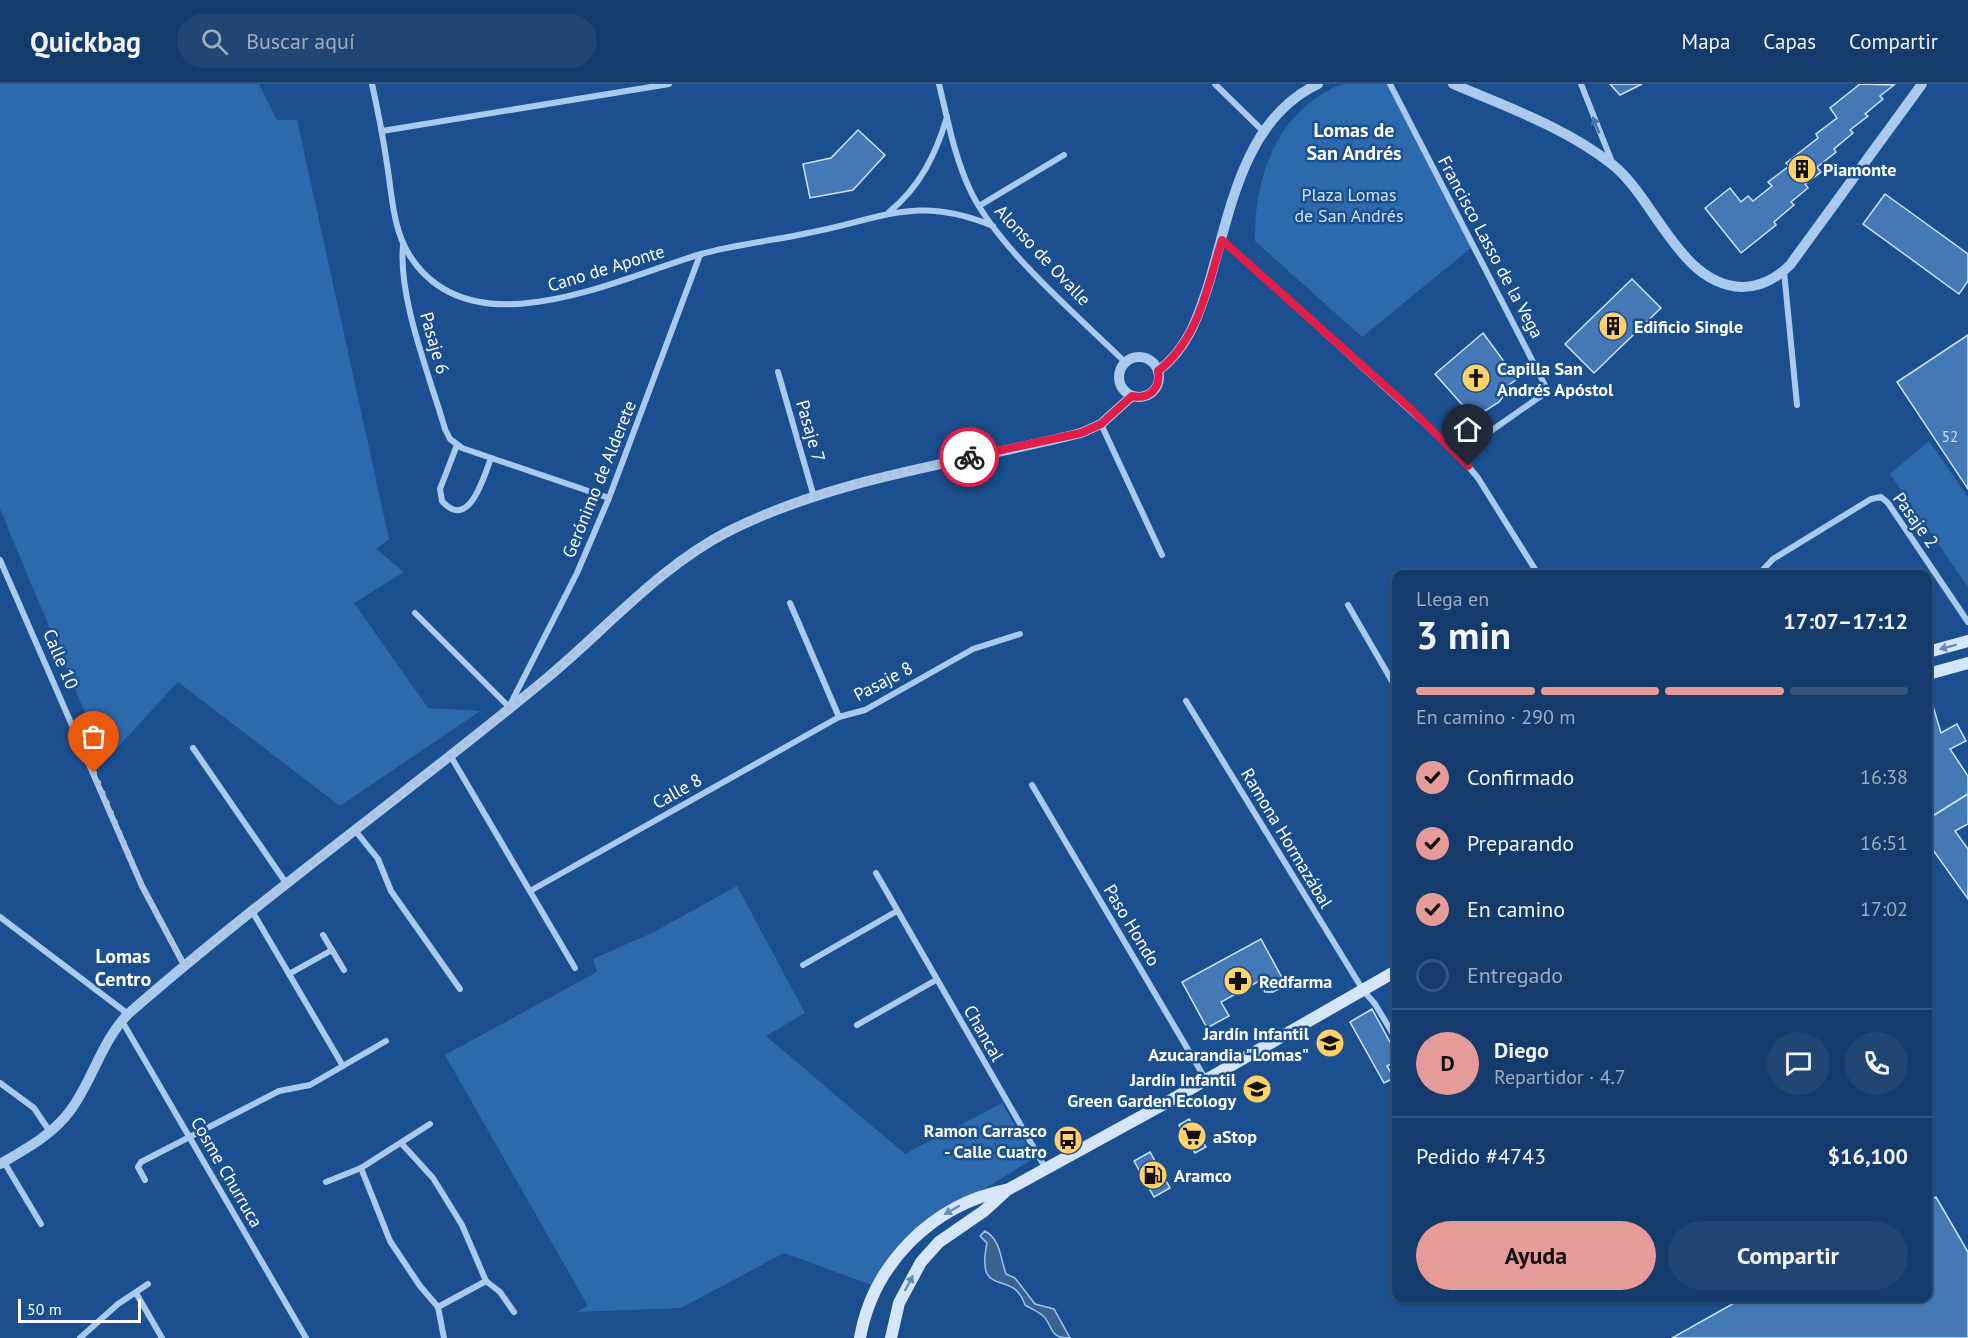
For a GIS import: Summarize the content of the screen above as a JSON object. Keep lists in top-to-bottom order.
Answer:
{
  "streets": {
    "street": [
      "Francisco Lasso de la Vega",
      "Alonso de Ovalle",
      "Cano de Aponte",
      "Pasaje 6",
      "Pasaje 7",
      "Gerónimo de Alderete",
      "Pasaje 2",
      "Calle 10",
      "Pasaje 8",
      "Calle 8",
      "Ramona Hormazábal",
      "Paso Hondo",
      "Chancal",
      "Cosme Churruca"
    ]
  },
  "crossings": [
    ["Alonso de Ovalle", "Cano de Aponte"],
    ["Cano de Aponte", "Pasaje 6"],
    ["Cano de Aponte", "Gerónimo de Alderete"],
    ["Pasaje 8", "Calle 8"]
  ],
  "districts": ["Lomas de San Andrés", "Lomas Centro"],
  "parks": ["Plaza Lomas de San Andrés"],
  "places": {
    "building": ["Piamonte", "Edificio Single"],
    "church": ["Capilla San Andrés Apóstol"],
    "pharmacy": ["Redfarma"],
    "school or university": ["Jardín Infantil Azucarandia \"Lomas\"", "Jardín Infantil Green Garden Ecology"],
    "supermarket": ["aStop"],
    "bus stop": ["Ramon Carrasco - Calle Cuatro"],
    "fuel station": ["Aramco"]
  },
  "house_numbers": ["52"],
  "scale_bar": "50 m",
  "page": {
    "header": "Quickbag",
    "search": "Buscar aquí",
    "nav": ["Mapa", "Capas", "Compartir"],
    "heading": ["3 min", "Llega en", "17:07–17:12"],
    "panel": [
      "Diego",
      "Repartidor · 4.7",
      "Pedido #4743",
      "$16,100"
    ],
    "bar": "En camino · 290 m",
    "list": [
      ["Confirmado", "16:38"],
      ["Preparando", "16:51"],
      ["En camino", "17:02"],
      "Entregado"
    ],
    "round": "D",
    "buttons": ["Ayuda", "Compartir"],
    "scale": "50 m"
  }
}
